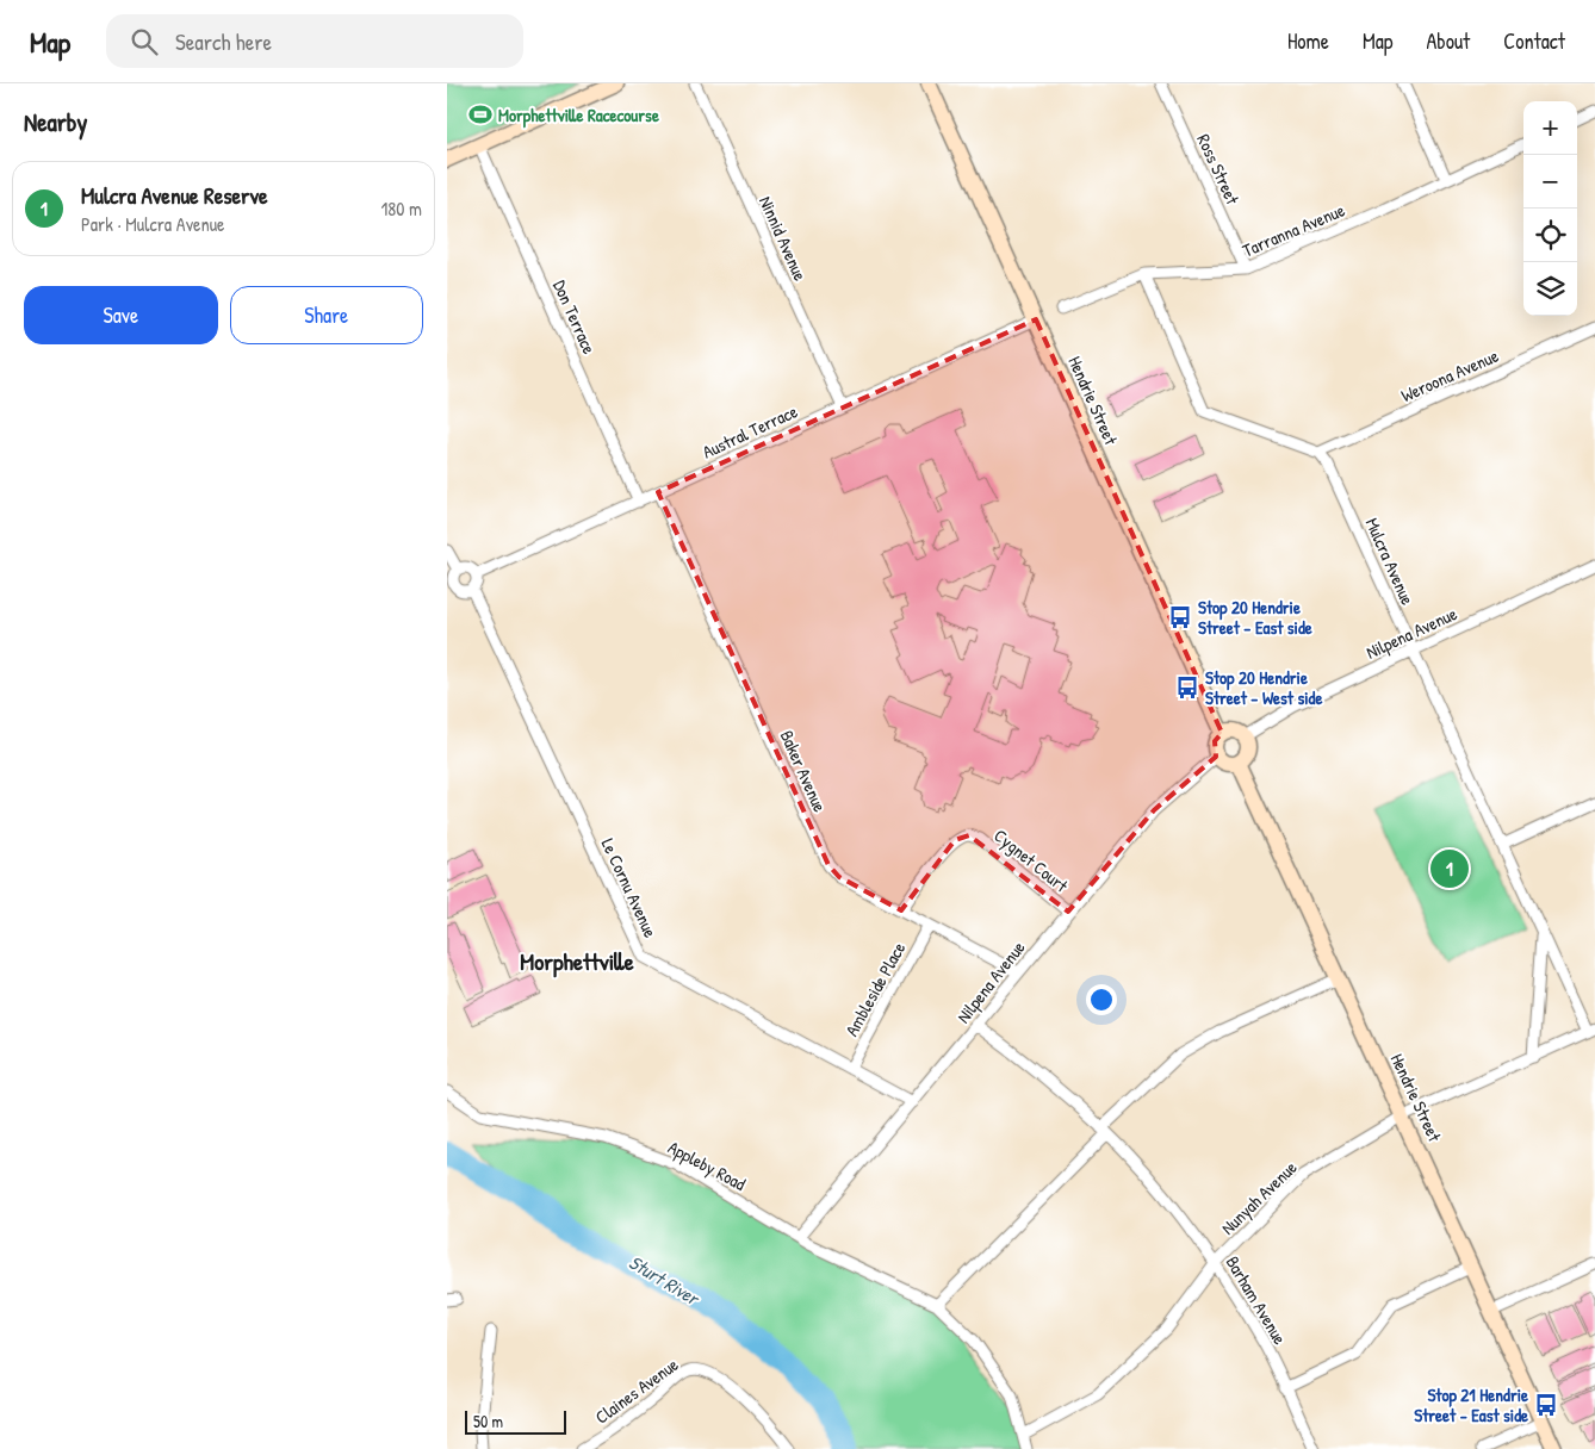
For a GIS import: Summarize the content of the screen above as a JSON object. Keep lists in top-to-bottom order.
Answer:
{
  "streets": {
    "street": [
      "Ross Street",
      "Tarranna Avenue",
      "Ninnid Avenue",
      "Don Terrace",
      "Weroona Avenue",
      "Hendrie Street",
      "Austral Terrace",
      "Mulcra Avenue",
      "Nilpena Avenue",
      "Baker Avenue",
      "Cygnet Court",
      "Le Cornu Avenue",
      "Ambleside Place",
      "Appleby Road",
      "Nunyah Avenue",
      "Barham Avenue",
      "Claines Avenue"
    ]
  },
  "crossings": [
    ["Ross Street", "Tarranna Avenue"],
    ["Ninnid Avenue", "Austral Terrace"],
    ["Don Terrace", "Austral Terrace"],
    ["Weroona Avenue", "Mulcra Avenue"],
    ["Hendrie Street", "Austral Terrace"],
    ["Hendrie Street", "Nilpena Avenue"],
    ["Hendrie Street", "Nunyah Avenue"],
    ["Austral Terrace", "Baker Avenue"],
    ["Austral Terrace", "Le Cornu Avenue"],
    ["Mulcra Avenue", "Nilpena Avenue"],
    ["Mulcra Avenue", "Nunyah Avenue"],
    ["Nilpena Avenue", "Baker Avenue"],
    ["Nilpena Avenue", "Cygnet Court"],
    ["Nilpena Avenue", "Le Cornu Avenue"],
    ["Nilpena Avenue", "Appleby Road"],
    ["Nilpena Avenue", "Barham Avenue"],
    ["Baker Avenue", "Cygnet Court"],
    ["Baker Avenue", "Ambleside Place"],
    ["Le Cornu Avenue", "Ambleside Place"],
    ["Appleby Road", "Nunyah Avenue"],
    ["Nunyah Avenue", "Barham Avenue"]
  ],
  "districts": ["Morphettville"],
  "water": ["Sturt River"],
  "places": {
    "sports": ["Morphettville Racecourse"],
    "bus stop": ["Stop 20 Hendrie Street - East side", "Stop 20 Hendrie Street - West side", "Stop 21 Hendrie Street - East side"]
  },
  "scale_bar": "50 m",
  "page": {
    "header": "Map",
    "search": "Search here",
    "nav": [
      "Home",
      "Map",
      "About",
      "Contact"
    ],
    "heading": "Nearby",
    "map_buttons": ["+", "−"],
    "list": [
      {
        "mark": "1",
        "name": "Mulcra Avenue Reserve",
        "note": "Park · Mulcra Avenue",
        "value": "180 m"
      }
    ],
    "buttons": ["Save", "Share"],
    "pins": "1",
    "scale": "50 m"
  }
}
